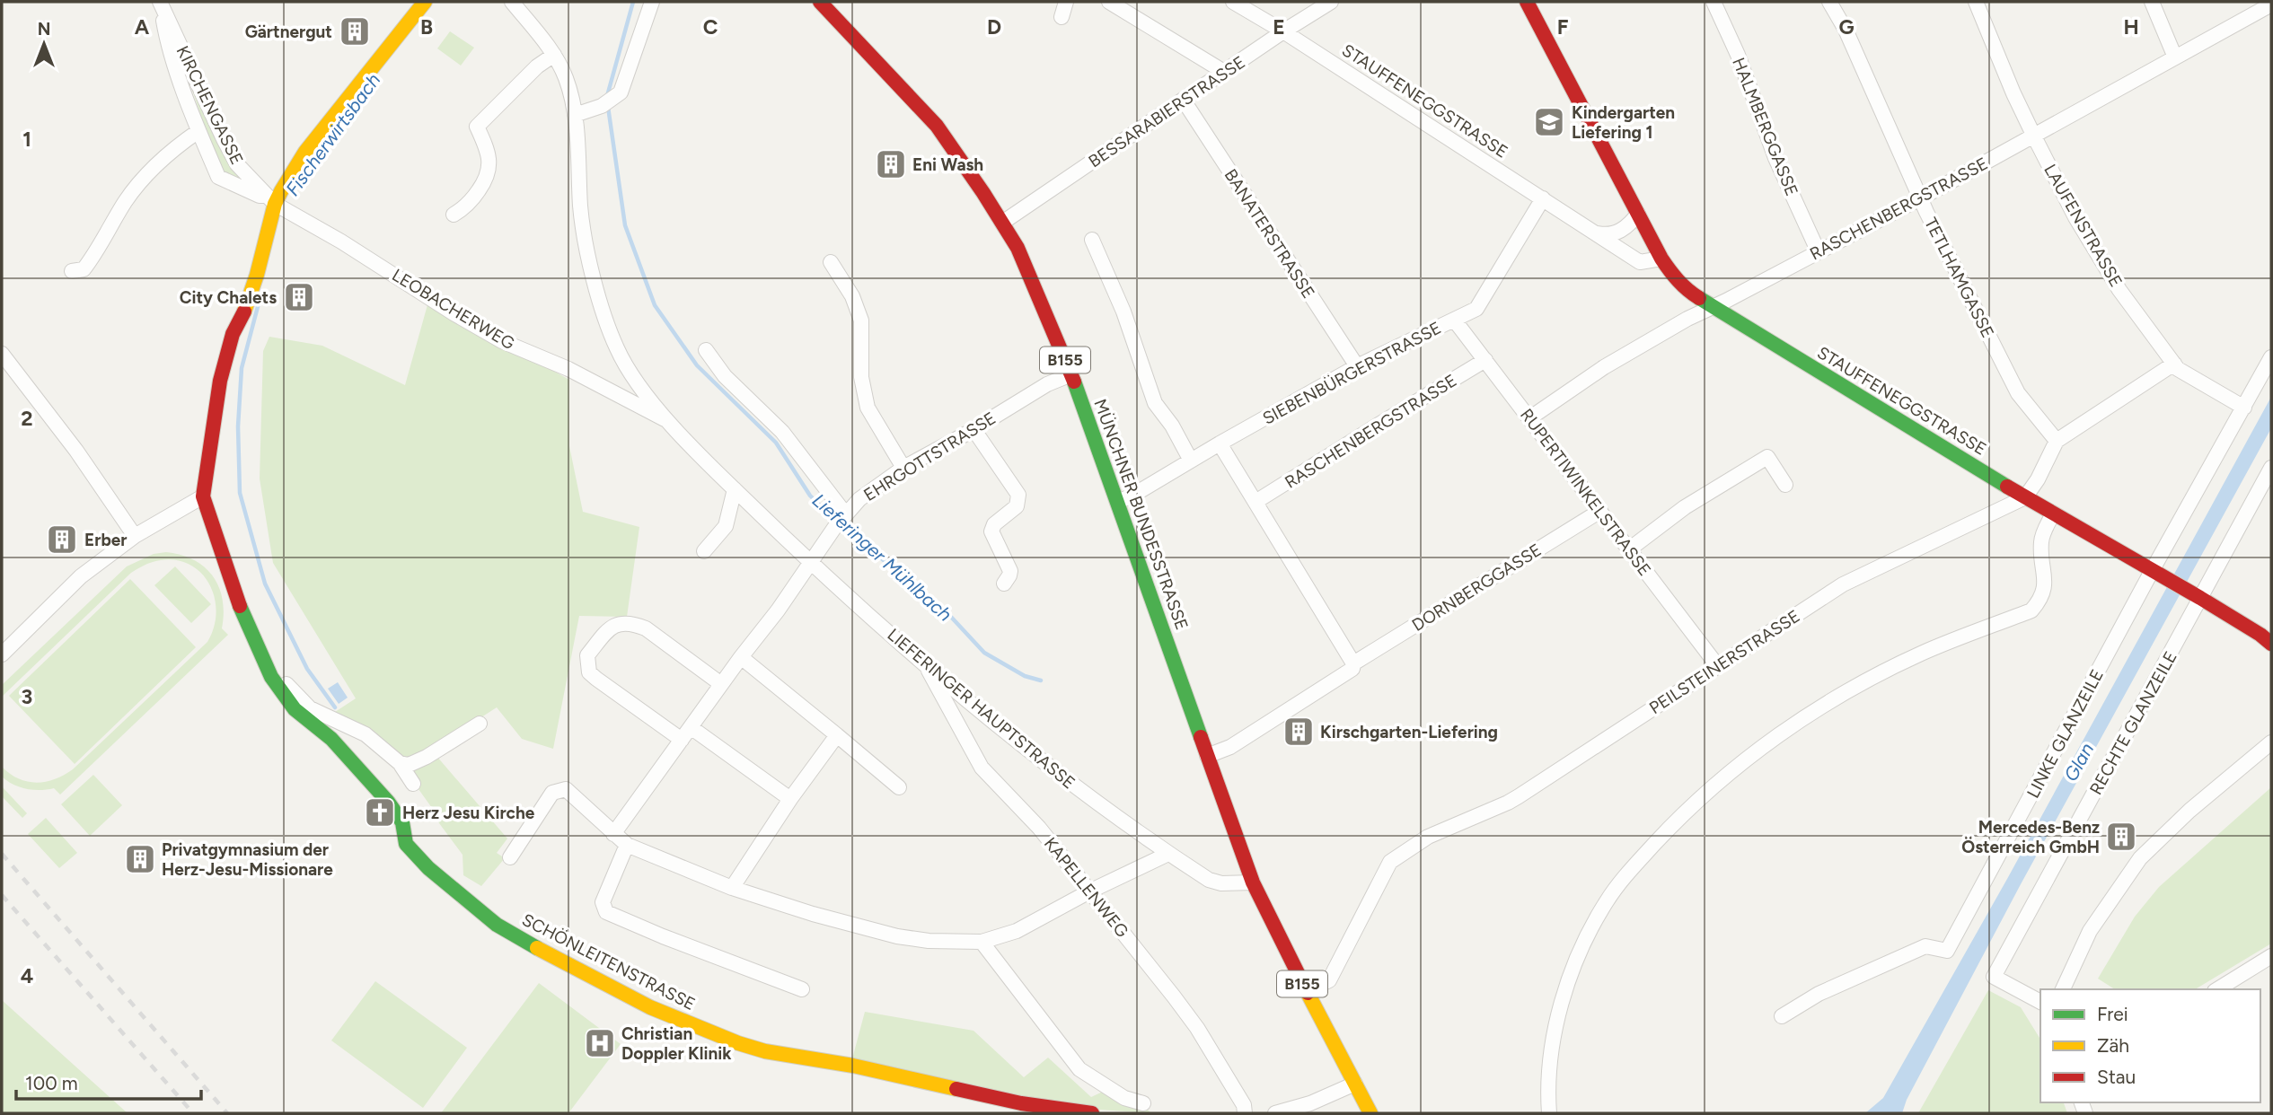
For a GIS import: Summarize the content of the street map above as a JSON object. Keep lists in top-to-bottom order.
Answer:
{
  "streets": {
    "street": [
      "STAUFFENEGGSTRASSE",
      "KIRCHENGASSE",
      "BESSARABIERSTRASSE",
      "HALMBERGGASSE",
      "RASCHENBERGSTRASSE",
      "LAUFENSTRASSE",
      "BANATERSTRASSE",
      "TETLHAMGASSE",
      "LEOBACHERWEG",
      "B155",
      "SIEBENBÜRGERSTRASSE",
      "EHRGOTTSTRASSE",
      "RUPERTIWINKELSTRASSE",
      "MÜNCHNER BUNDESSTRASSE",
      "DORNBERGGASSE",
      "PEILSTEINERSTRASSE",
      "LIEFERINGER HAUPTSTRASSE",
      "RECHTE GLANZEILE",
      "LINKE GLANZEILE",
      "KAPELLENWEG",
      "SCHÖNLEITENSTRASSE"
    ]
  },
  "crossings": [
    ["STAUFFENEGGSTRASSE", "BESSARABIERSTRASSE"],
    ["STAUFFENEGGSTRASSE", "RASCHENBERGSTRASSE"],
    ["STAUFFENEGGSTRASSE", "SIEBENBÜRGERSTRASSE"],
    ["STAUFFENEGGSTRASSE", "PEILSTEINERSTRASSE"],
    ["STAUFFENEGGSTRASSE", "RECHTE GLANZEILE"],
    ["STAUFFENEGGSTRASSE", "LINKE GLANZEILE"],
    ["KIRCHENGASSE", "LEOBACHERWEG"],
    ["BESSARABIERSTRASSE", "BANATERSTRASSE"],
    ["BESSARABIERSTRASSE", "MÜNCHNER BUNDESSTRASSE"],
    ["HALMBERGGASSE", "RASCHENBERGSTRASSE"],
    ["RASCHENBERGSTRASSE", "LAUFENSTRASSE"],
    ["RASCHENBERGSTRASSE", "TETLHAMGASSE"],
    ["RASCHENBERGSTRASSE", "RUPERTIWINKELSTRASSE"],
    ["LAUFENSTRASSE", "LINKE GLANZEILE"],
    ["BANATERSTRASSE", "SIEBENBÜRGERSTRASSE"],
    ["LEOBACHERWEG", "LIEFERINGER HAUPTSTRASSE"],
    ["B155", "MÜNCHNER BUNDESSTRASSE"],
    ["B155", "PEILSTEINERSTRASSE"],
    ["B155", "LIEFERINGER HAUPTSTRASSE"],
    ["SIEBENBÜRGERSTRASSE", "RUPERTIWINKELSTRASSE"],
    ["SIEBENBÜRGERSTRASSE", "MÜNCHNER BUNDESSTRASSE"],
    ["EHRGOTTSTRASSE", "MÜNCHNER BUNDESSTRASSE"],
    ["EHRGOTTSTRASSE", "LIEFERINGER HAUPTSTRASSE"],
    ["RUPERTIWINKELSTRASSE", "DORNBERGGASSE"],
    ["RUPERTIWINKELSTRASSE", "PEILSTEINERSTRASSE"],
    ["MÜNCHNER BUNDESSTRASSE", "DORNBERGGASSE"],
    ["MÜNCHNER BUNDESSTRASSE", "LIEFERINGER HAUPTSTRASSE"],
    ["LIEFERINGER HAUPTSTRASSE", "KAPELLENWEG"]
  ],
  "water": ["Fischerwirtsbach", "Lieferinger Mühlbach", "Glan"],
  "places": {
    "building": [
      "Gärtnergut",
      "Eni Wash",
      "City Chalets",
      "Erber",
      "Kirschgarten-Liefering",
      "Mercedes-Benz Österreich GmbH",
      "Privatgymnasium der Herz-Jesu-Missionare"
    ],
    "school or university": ["Kindergarten Liefering 1"],
    "church": ["Herz Jesu Kirche"],
    "hospital": ["Christian Doppler Klinik"]
  },
  "legend": ["Frei", "Zäh", "Stau"],
  "scale_bar": "100 m",
  "north": "top",
  "grid": {
    "columns": [
      "A",
      "B",
      "C",
      "D",
      "E",
      "F",
      "G",
      "H"
    ],
    "rows": [
      "1",
      "2",
      "3",
      "4"
    ]
  }
}
